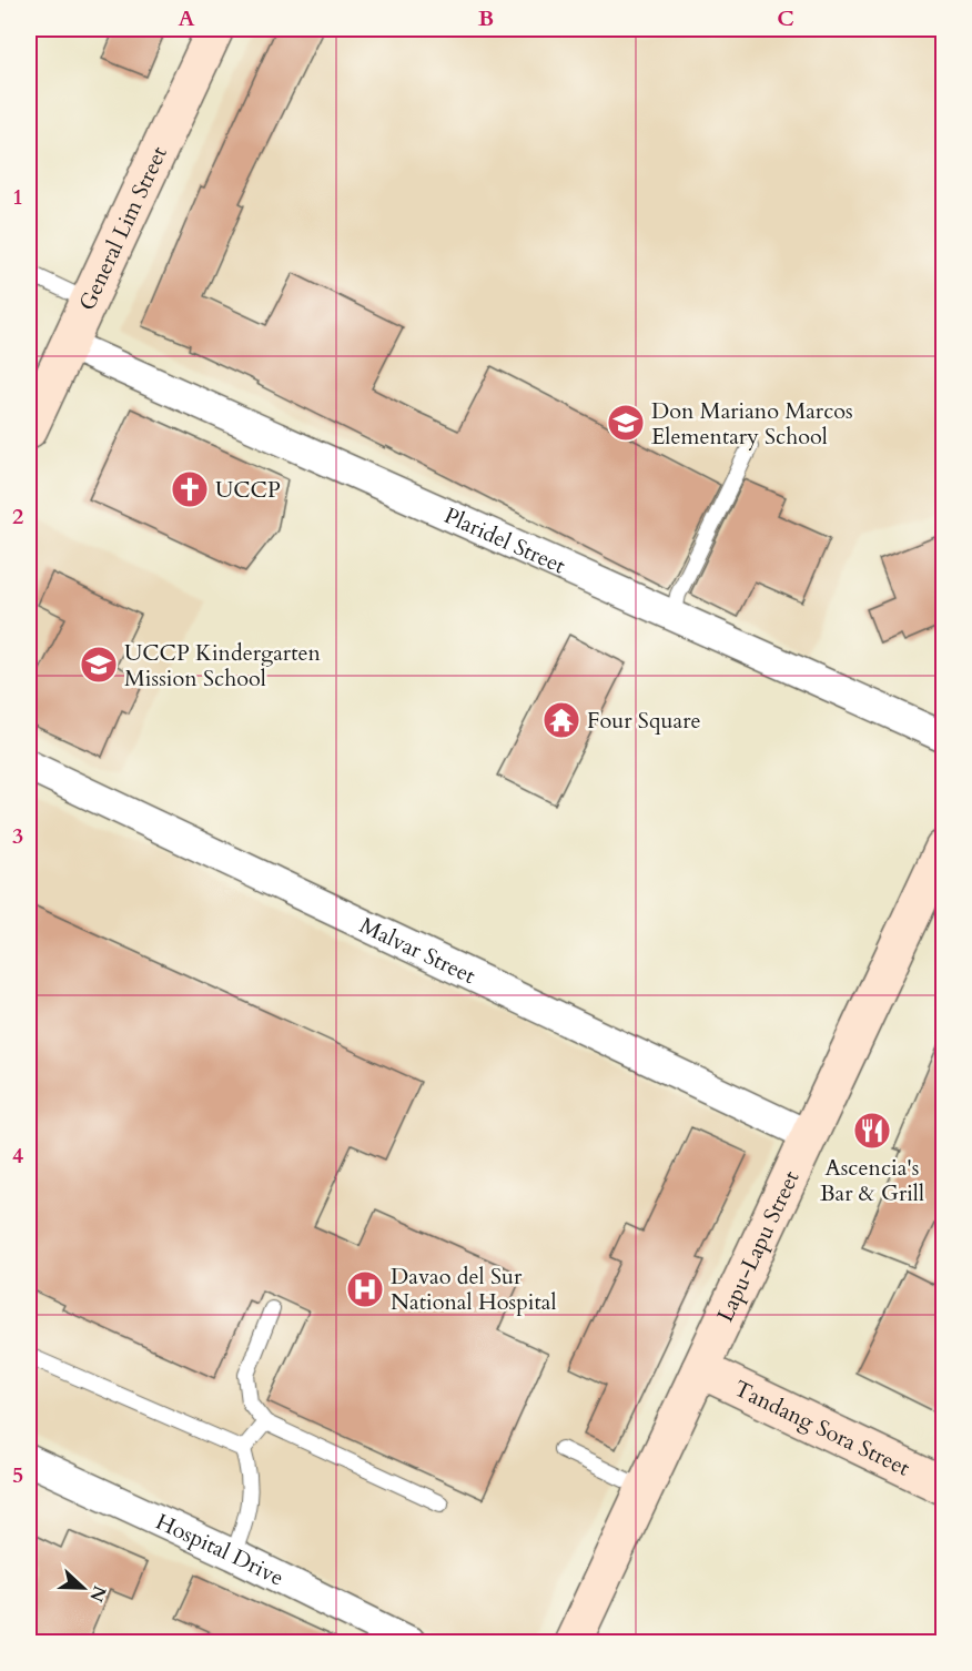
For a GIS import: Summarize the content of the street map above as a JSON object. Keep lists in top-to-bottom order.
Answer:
{
  "streets": {
    "street": [
      "General Lim Street",
      "Plaridel Street",
      "Malvar Street",
      "Lapu-Lapu Street",
      "Tandang Sora Street",
      "Hospital Drive"
    ]
  },
  "crossings": [
    ["General Lim Street", "Plaridel Street"],
    ["Malvar Street", "Lapu-Lapu Street"],
    ["Lapu-Lapu Street", "Tandang Sora Street"]
  ],
  "places": {
    "school or university": ["Don Mariano Marcos Elementary School", "UCCP Kindergarten Mission School"],
    "church": ["UCCP"],
    "temple": ["Four Square"],
    "restaurant": ["Ascencia's Bar & Grill"],
    "hospital": ["Davao del Sur National Hospital"]
  },
  "north": "right",
  "grid": {
    "columns": ["A", "B", "C"],
    "rows": [
      "1",
      "2",
      "3",
      "4",
      "5"
    ]
  }
}
